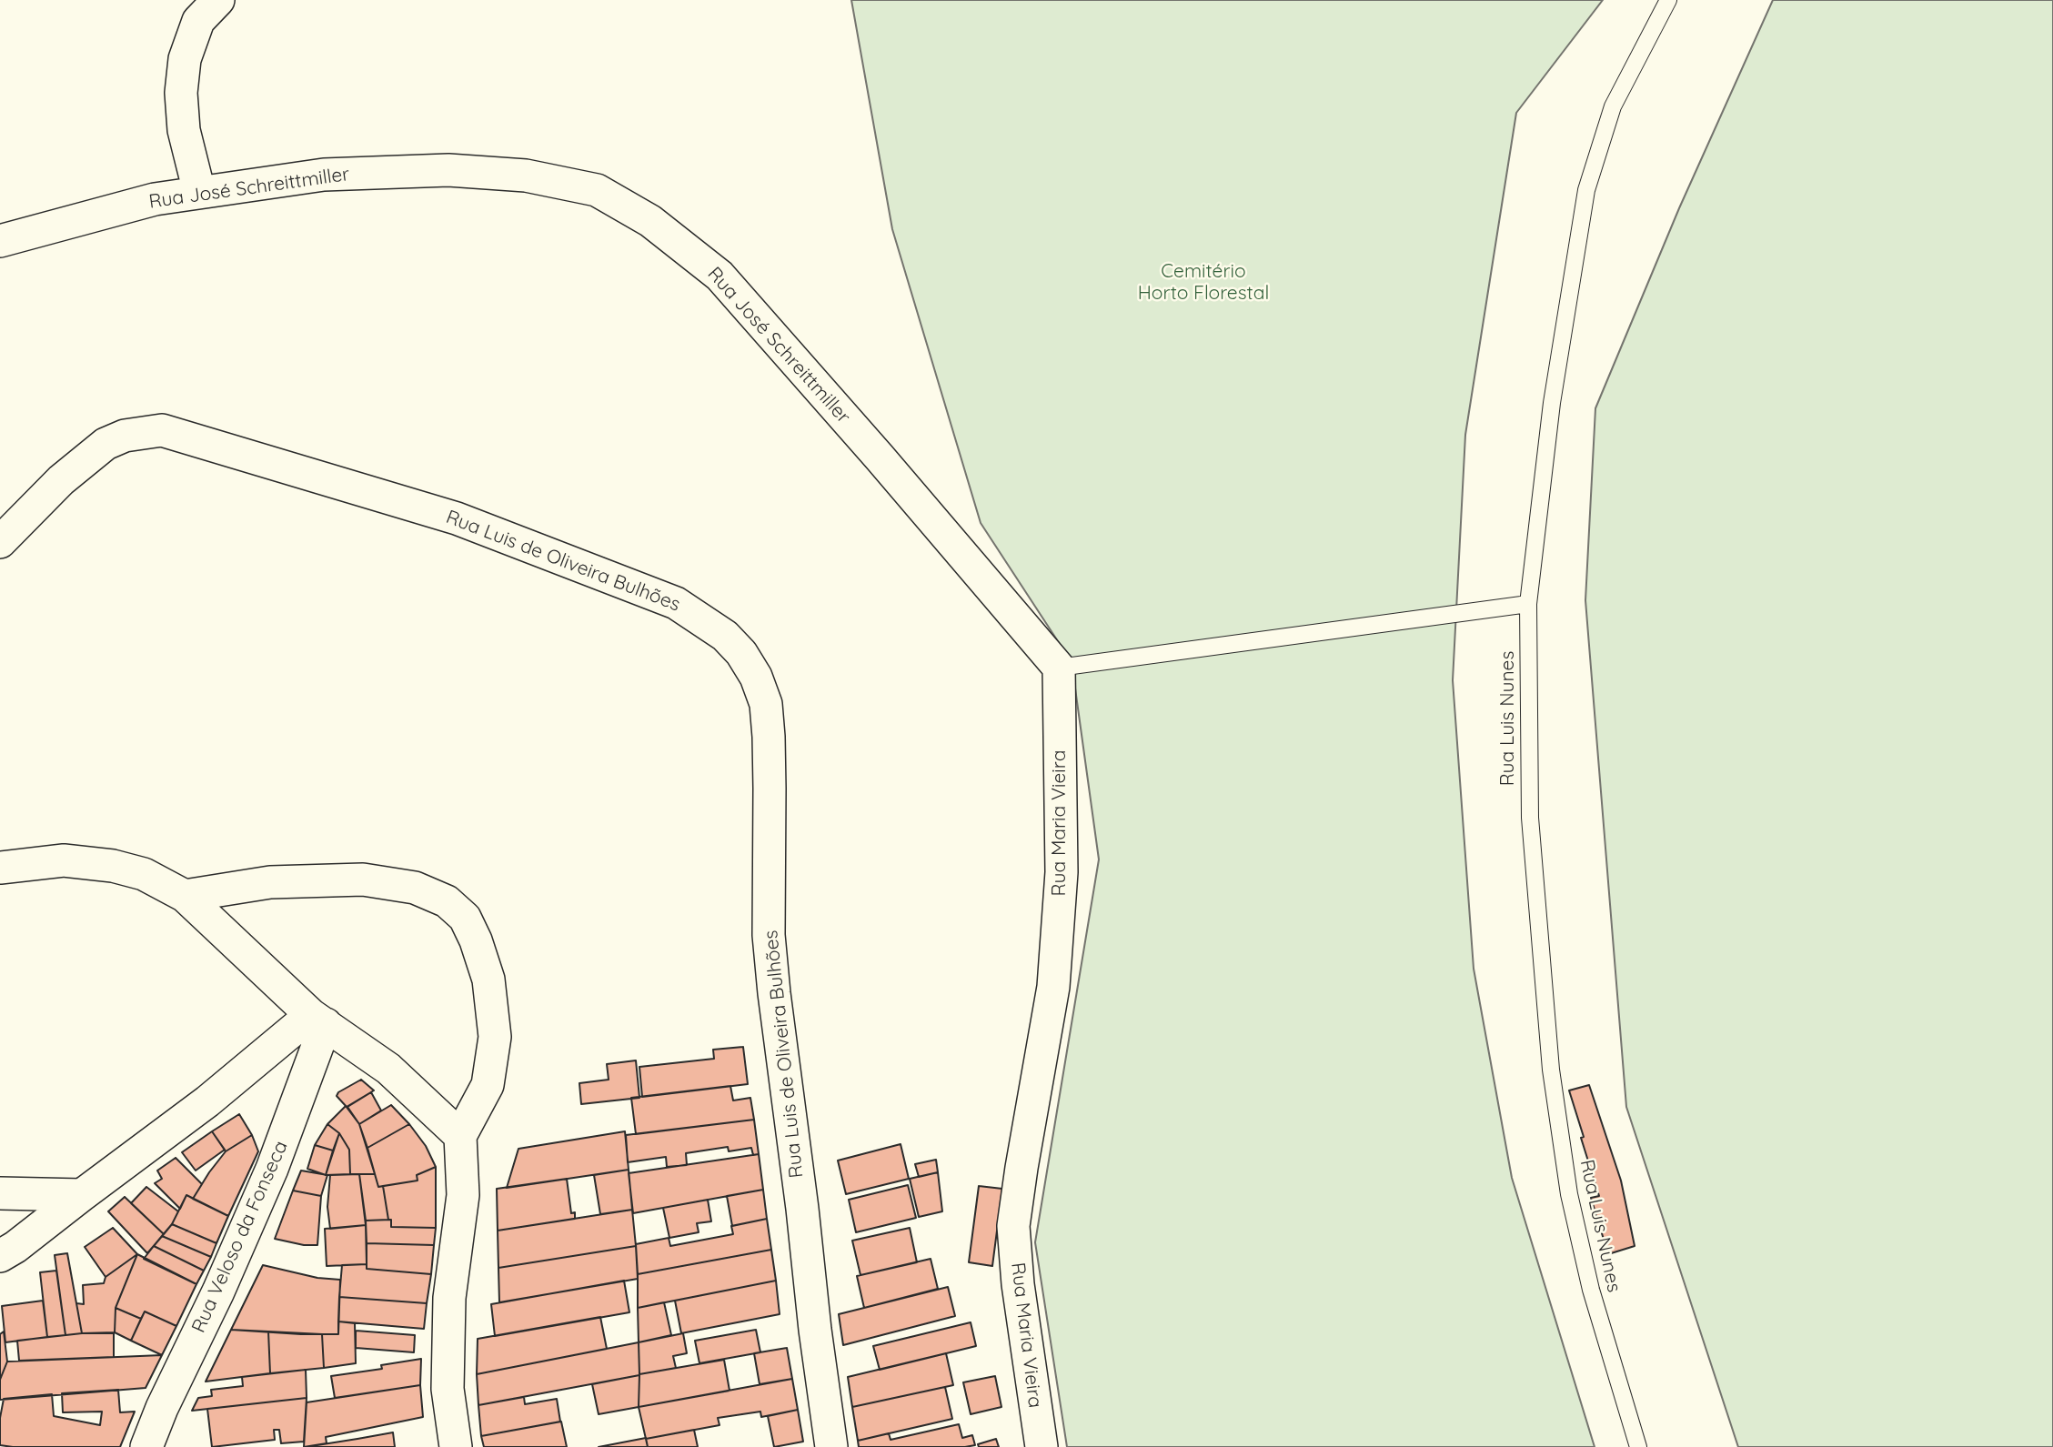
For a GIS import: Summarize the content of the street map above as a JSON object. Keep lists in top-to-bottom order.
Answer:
{
  "streets": {
    "street": [
      "Rua José Schreittmiller",
      "Rua Luis de Oliveira Bulhões",
      "Rua Maria Vieira",
      "Rua Veloso da Fonseca"
    ],
    "lane": ["Rua Luis Nunes"]
  },
  "crossings": [
    ["Rua José Schreittmiller", "Rua Maria Vieira"]
  ],
  "parks": ["Cemitério Horto Florestal"]
}
